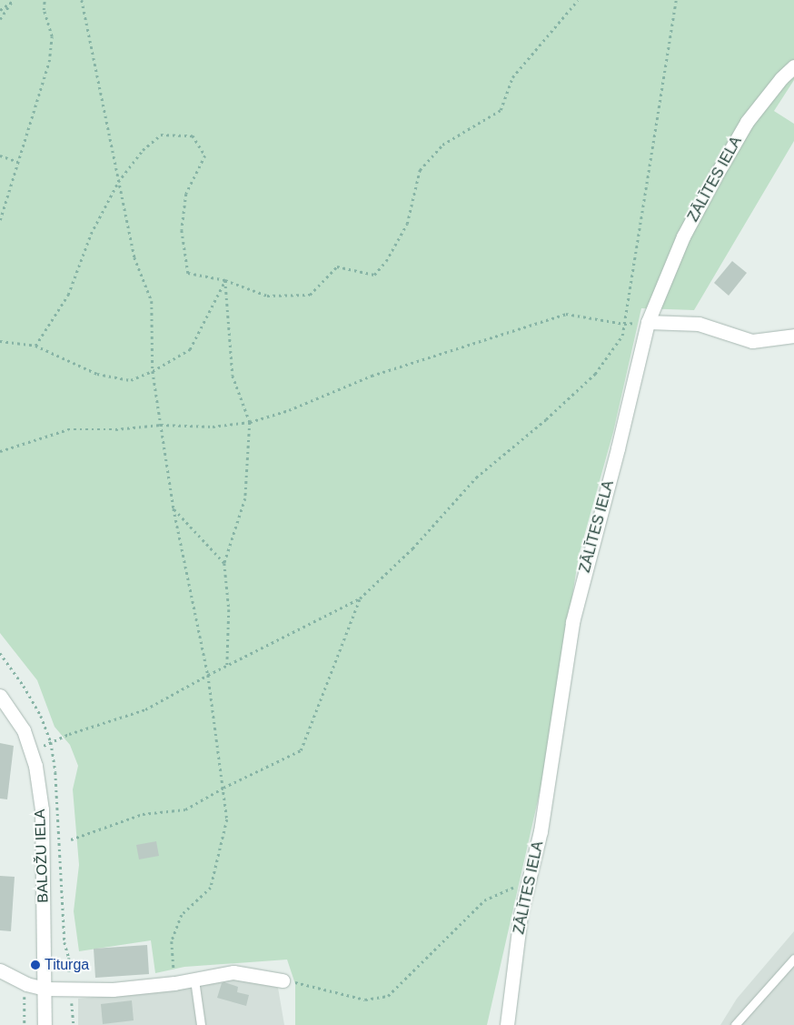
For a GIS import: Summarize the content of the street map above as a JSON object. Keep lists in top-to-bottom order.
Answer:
{
  "streets": {
    "street": ["ZĀLĪTES IELA", "BALOŽU IELA"]
  },
  "places": ["Titurga"]
}
